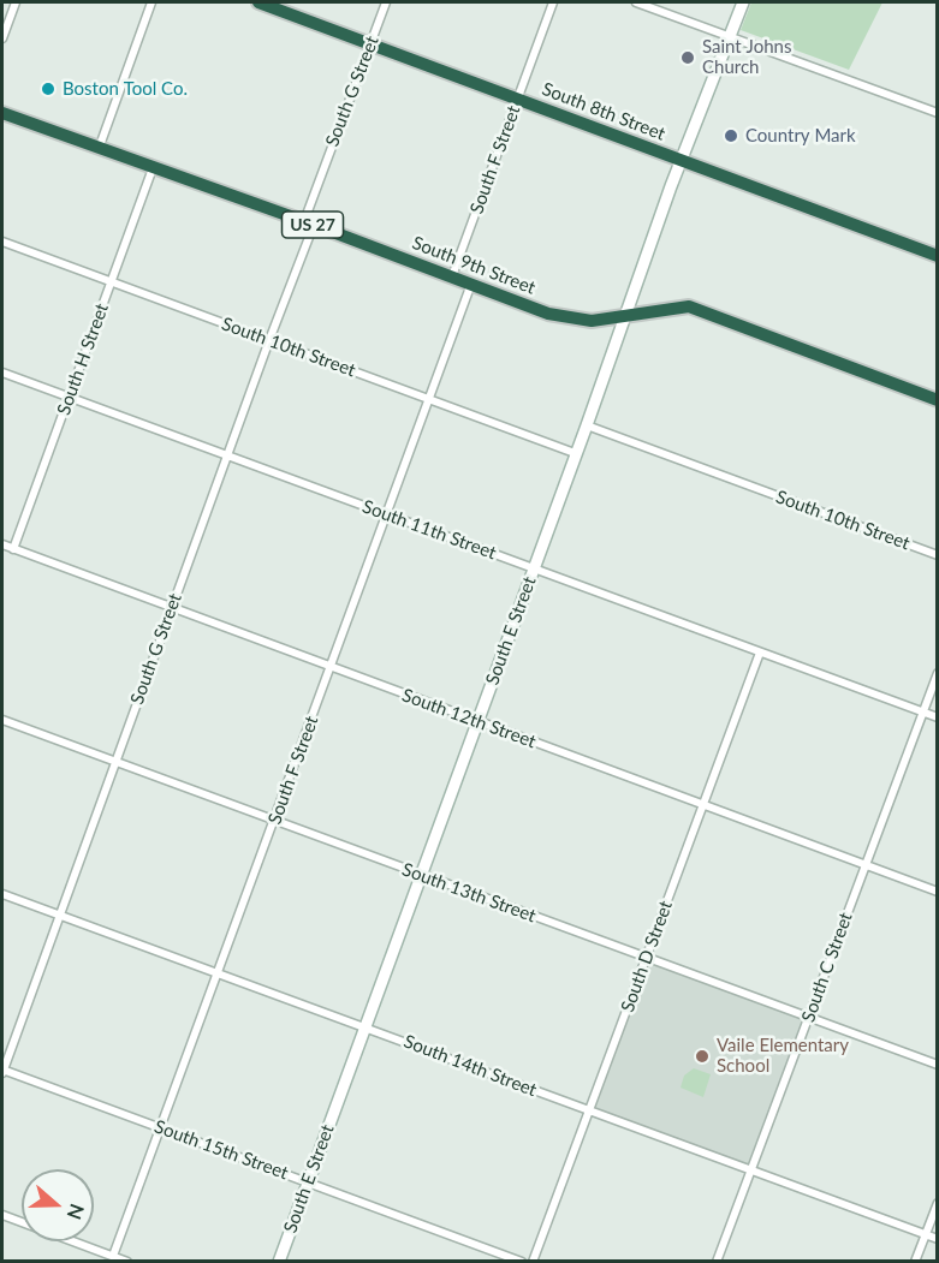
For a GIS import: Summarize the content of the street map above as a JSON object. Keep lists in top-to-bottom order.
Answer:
{
  "streets": {
    "highway": ["South 8th Street", "US 27", "South 9th Street"],
    "street": [
      "South G Street",
      "South F Street",
      "South 10th Street",
      "South H Street",
      "South 11th Street",
      "South E Street",
      "South 12th Street",
      "South 13th Street",
      "South D Street",
      "South C Street",
      "South 14th Street",
      "South 15th Street"
    ]
  },
  "crossings": [
    ["South G Street", "South 8th Street"],
    ["South G Street", "South 9th Street"],
    ["South G Street", "South 10th Street"],
    ["South G Street", "South 11th Street"],
    ["South G Street", "South 12th Street"],
    ["South G Street", "South 13th Street"],
    ["South G Street", "South 14th Street"],
    ["South G Street", "South 15th Street"],
    ["South 8th Street", "South F Street"],
    ["South 8th Street", "South E Street"],
    ["South F Street", "South 9th Street"],
    ["South F Street", "South 10th Street"],
    ["South F Street", "South 11th Street"],
    ["South F Street", "South 12th Street"],
    ["South F Street", "South 13th Street"],
    ["South F Street", "South 14th Street"],
    ["South F Street", "South 15th Street"],
    ["South 9th Street", "South H Street"],
    ["South 9th Street", "South E Street"],
    ["South 10th Street", "South H Street"],
    ["South 10th Street", "South E Street"],
    ["South H Street", "South 11th Street"],
    ["South H Street", "South 12th Street"],
    ["South 11th Street", "South E Street"],
    ["South 11th Street", "South D Street"],
    ["South 11th Street", "South C Street"],
    ["South E Street", "South 12th Street"],
    ["South E Street", "South 13th Street"],
    ["South E Street", "South 14th Street"],
    ["South E Street", "South 15th Street"],
    ["South 12th Street", "South D Street"],
    ["South 12th Street", "South C Street"],
    ["South 13th Street", "South D Street"],
    ["South 13th Street", "South C Street"],
    ["South D Street", "South 14th Street"],
    ["South C Street", "South 14th Street"]
  ],
  "places": [
    "Saint Johns Church",
    "Boston Tool Co.",
    "Country Mark",
    "Vaile Elementary School"
  ],
  "north": "right"
}
